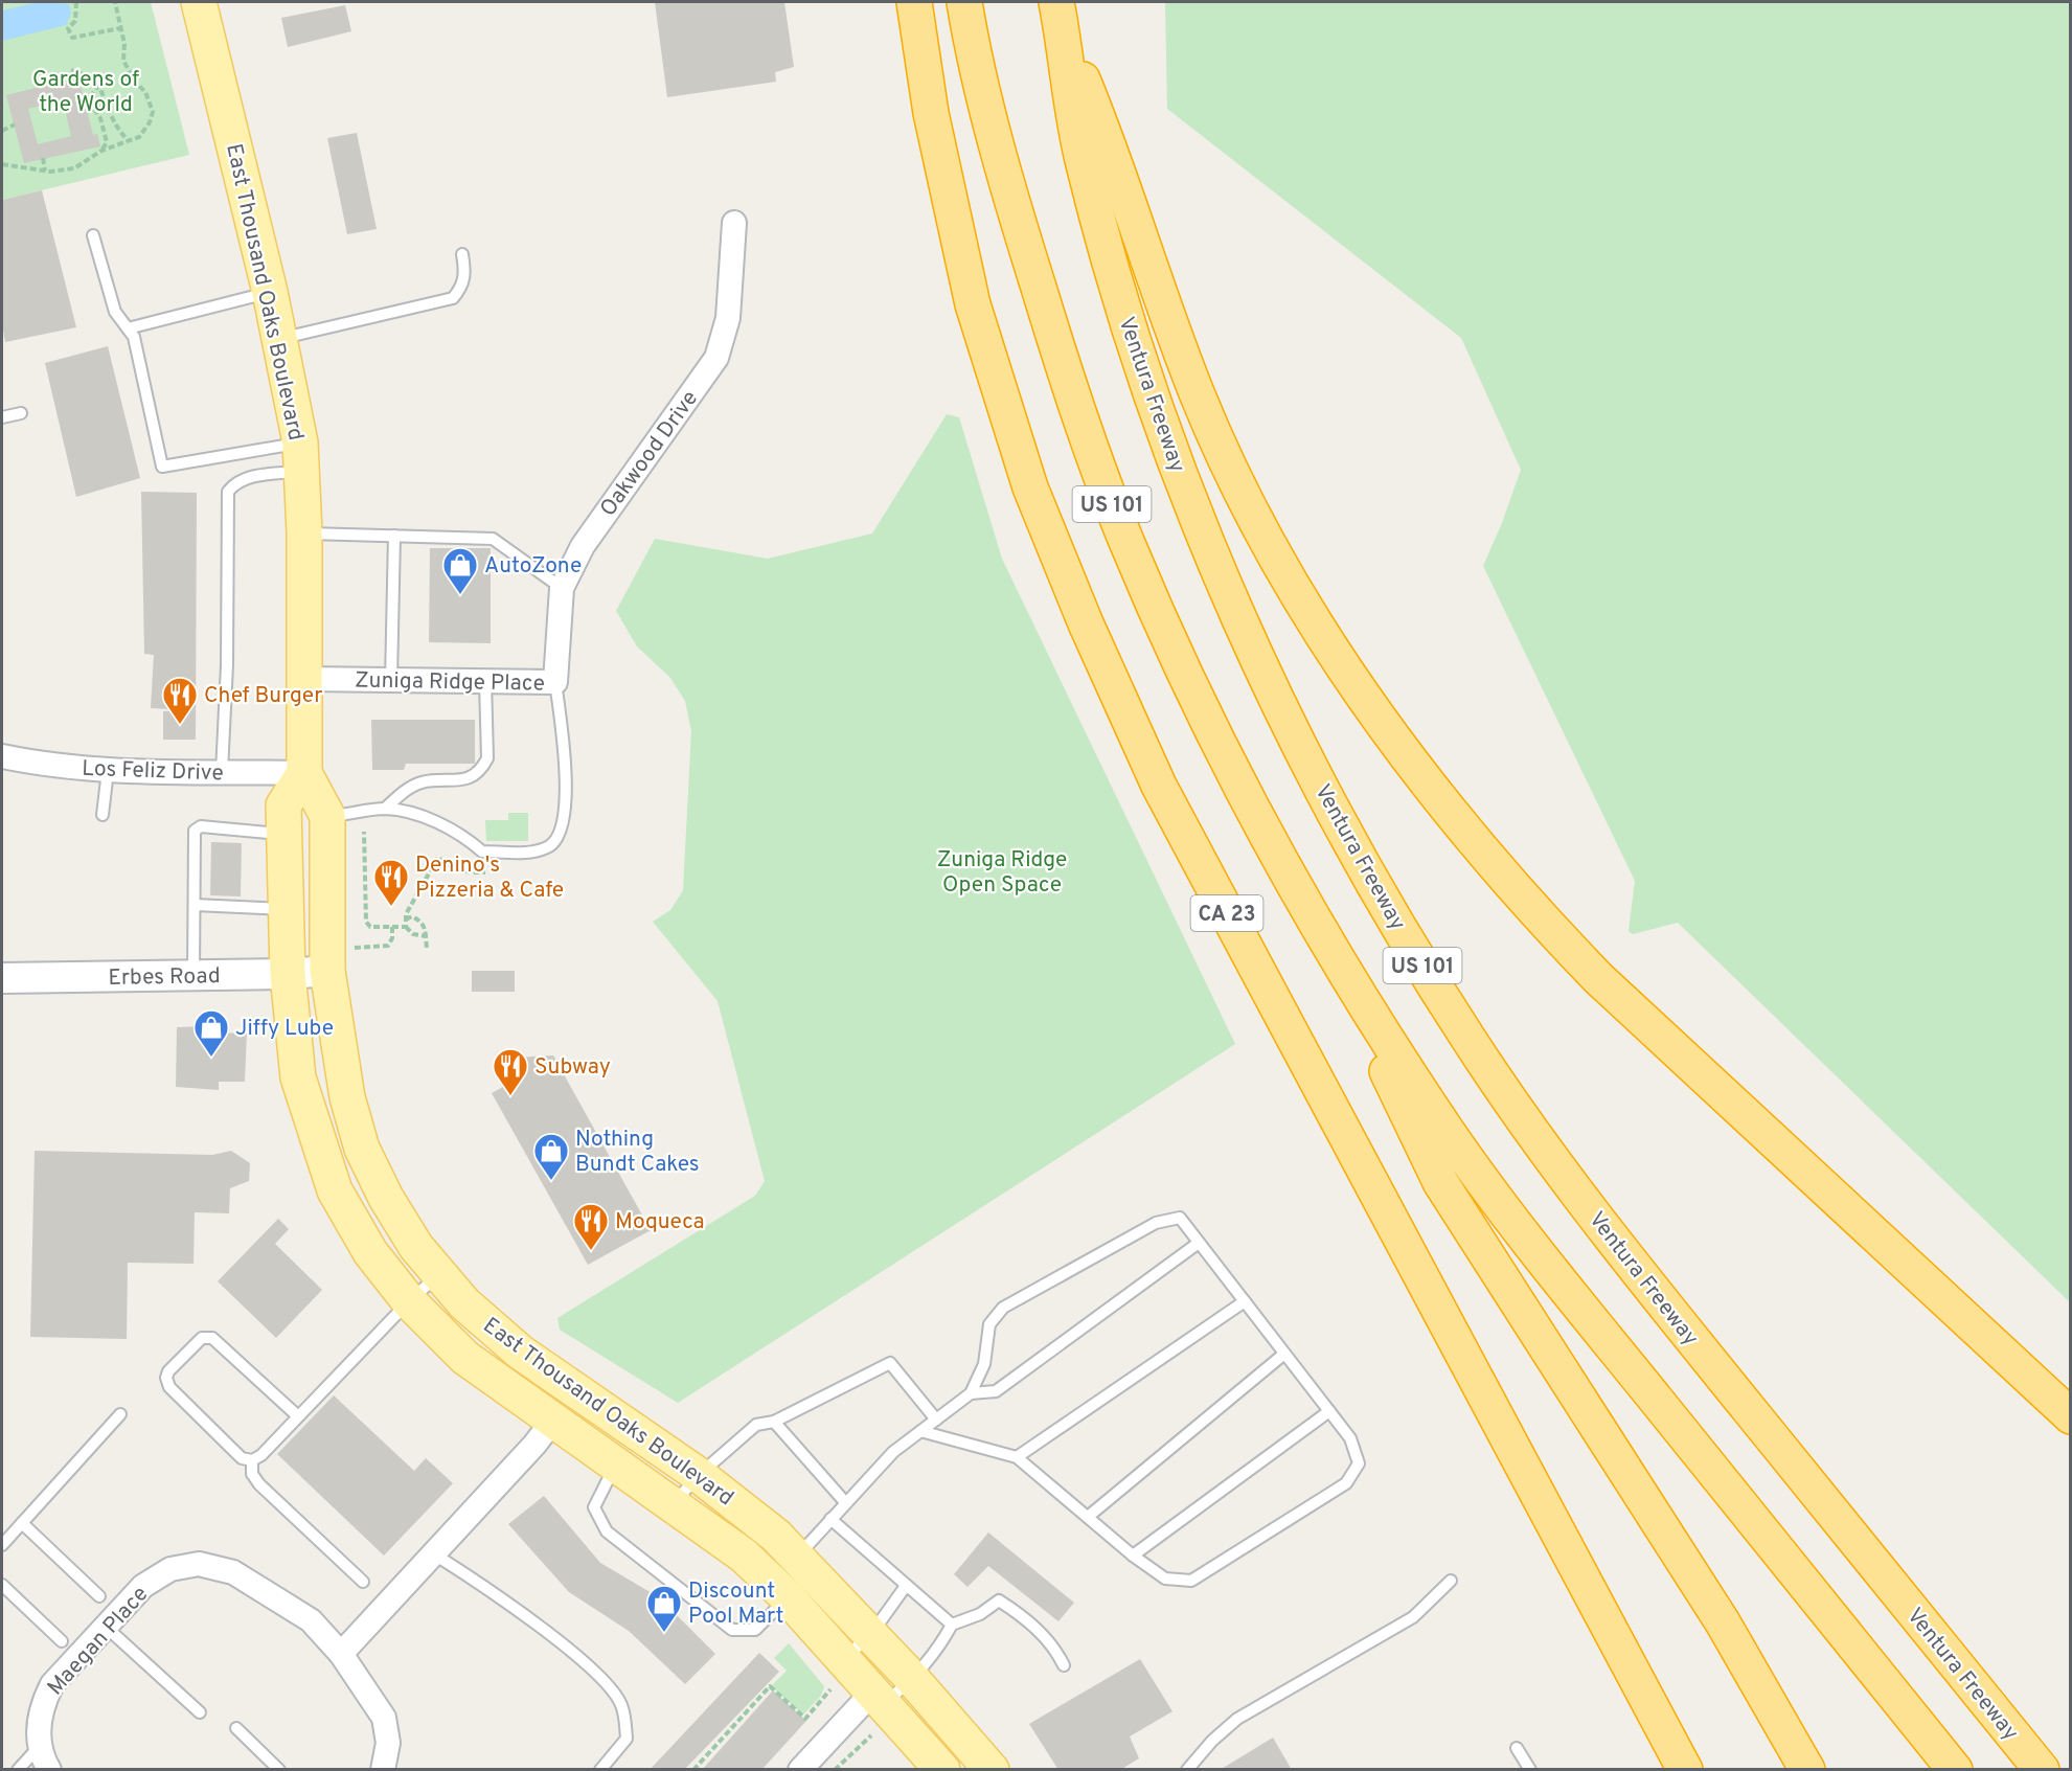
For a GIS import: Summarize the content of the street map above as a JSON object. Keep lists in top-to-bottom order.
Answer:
{
  "streets": {
    "highway": ["Ventura Freeway", "US 101", "CA 23"],
    "main road": ["East Thousand Oaks Boulevard"],
    "street": [
      "Oakwood Drive",
      "Zuniga Ridge Place",
      "Los Feliz Drive",
      "Erbes Road",
      "Maegan Place"
    ]
  },
  "crossings": [
    ["East Thousand Oaks Boulevard", "Zuniga Ridge Place"],
    ["East Thousand Oaks Boulevard", "Los Feliz Drive"],
    ["East Thousand Oaks Boulevard", "Erbes Road"],
    ["Oakwood Drive", "Zuniga Ridge Place"]
  ],
  "parks": ["Gardens of the World", "Zuniga Ridge Open Space"],
  "places": {
    "shop": [
      "AutoZone",
      "Jiffy Lube",
      "Nothing Bundt Cakes",
      "Discount Pool Mart"
    ],
    "restaurant": [
      "Chef Burger",
      "Denino's Pizzeria & Cafe",
      "Subway",
      "Moqueca"
    ]
  }
}
